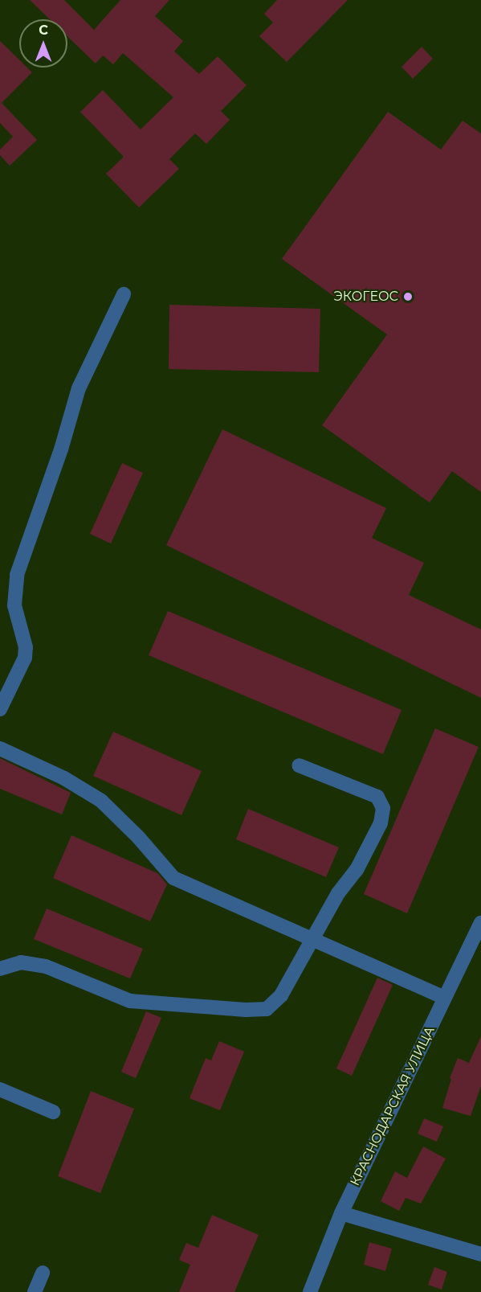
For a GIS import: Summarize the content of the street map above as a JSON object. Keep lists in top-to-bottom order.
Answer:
{
  "streets": {
    "street": ["КРАСНОДАРСКАЯ УЛИЦА"]
  },
  "places": ["ЭКОГЕОС"],
  "north": "top"
}
